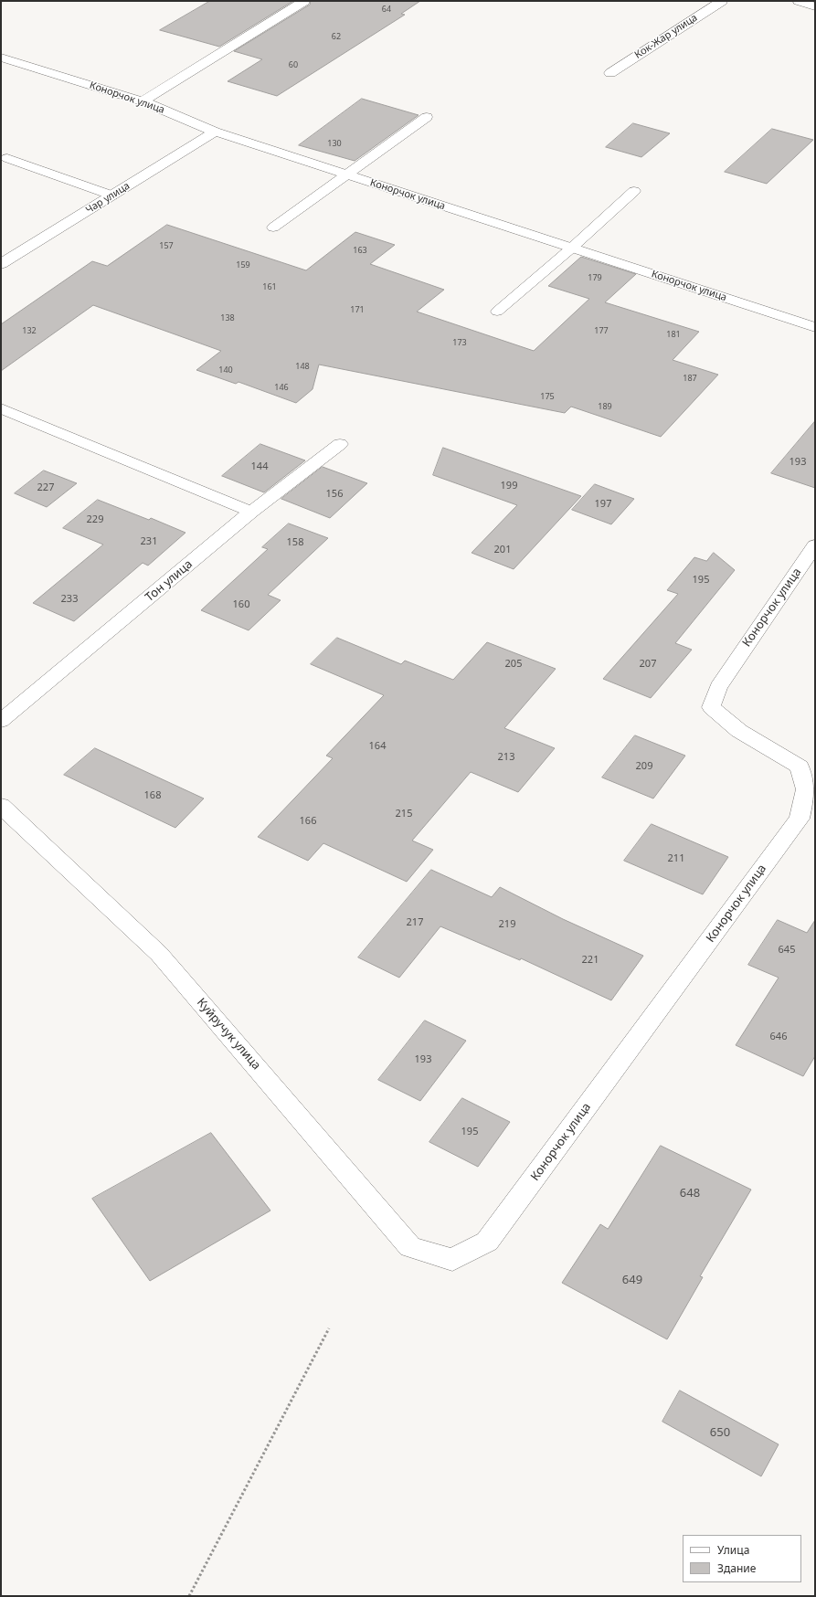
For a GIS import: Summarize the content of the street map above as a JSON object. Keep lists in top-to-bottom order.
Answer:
{
  "streets": {
    "street": [
      "Кок-Жар улица",
      "Конорчок улица",
      "Чар улица",
      "Тон улица",
      "Куйручук улица"
    ]
  },
  "crossings": [
    ["Конорчок улица", "Чар улица"],
    ["Конорчок улица", "Куйручук улица"]
  ],
  "house_numbers": [
    "64",
    "62",
    "60",
    "130",
    "157",
    "163",
    "159",
    "179",
    "161",
    "171",
    "138",
    "132",
    "177",
    "181",
    "173",
    "148",
    "140",
    "187",
    "146",
    "175",
    "189",
    "193",
    "144",
    "199",
    "227",
    "156",
    "197",
    "229",
    "231",
    "158",
    "201",
    "195",
    "233",
    "160",
    "205",
    "207",
    "164",
    "213",
    "209",
    "168",
    "215",
    "166",
    "211",
    "217",
    "219",
    "645",
    "221",
    "646",
    "193",
    "195",
    "648",
    "649",
    "650"
  ],
  "legend": ["Улица", "Здание"]
}
